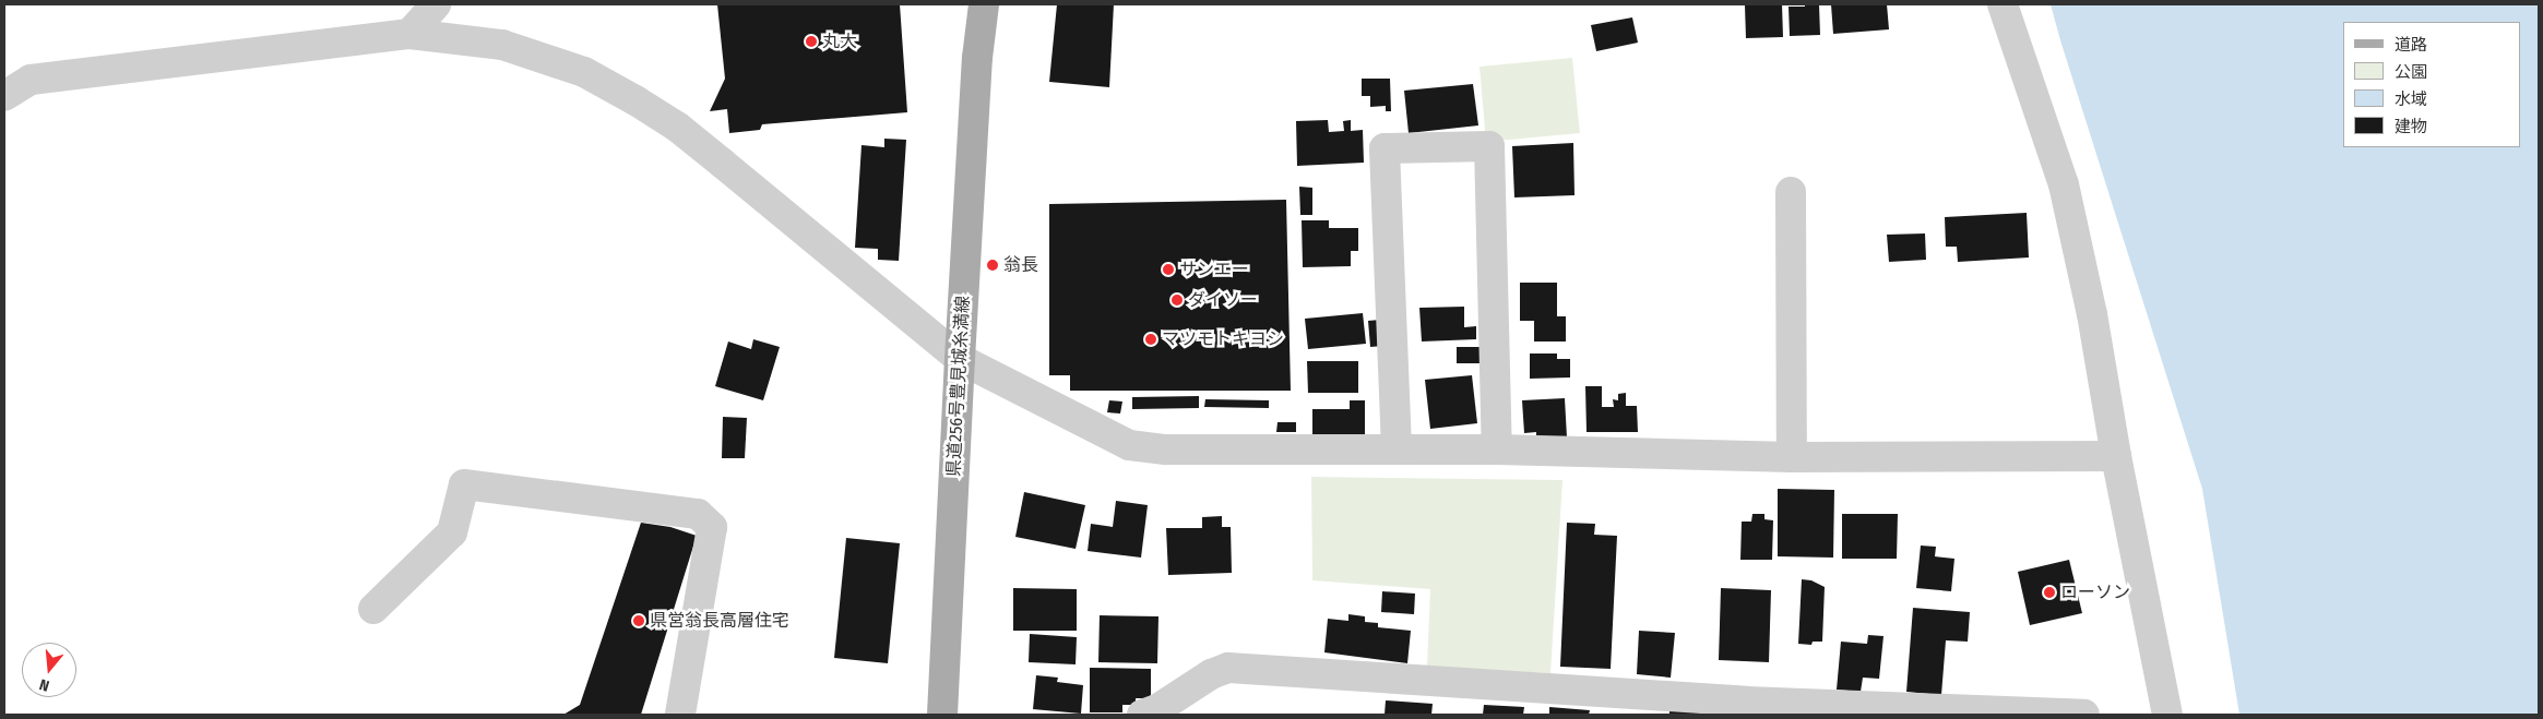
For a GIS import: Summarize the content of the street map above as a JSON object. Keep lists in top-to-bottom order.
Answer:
{
  "streets": {
    "main road": ["県道256号豊見城糸満線"]
  },
  "places": [
    "丸大",
    "翁長",
    "サンエー",
    "ダイソー",
    "マツモトキヨシ",
    "ローソン",
    "県営翁長高層住宅"
  ],
  "legend": [
    "道路",
    "公園",
    "水域",
    "建物"
  ],
  "north": "bottom"
}
